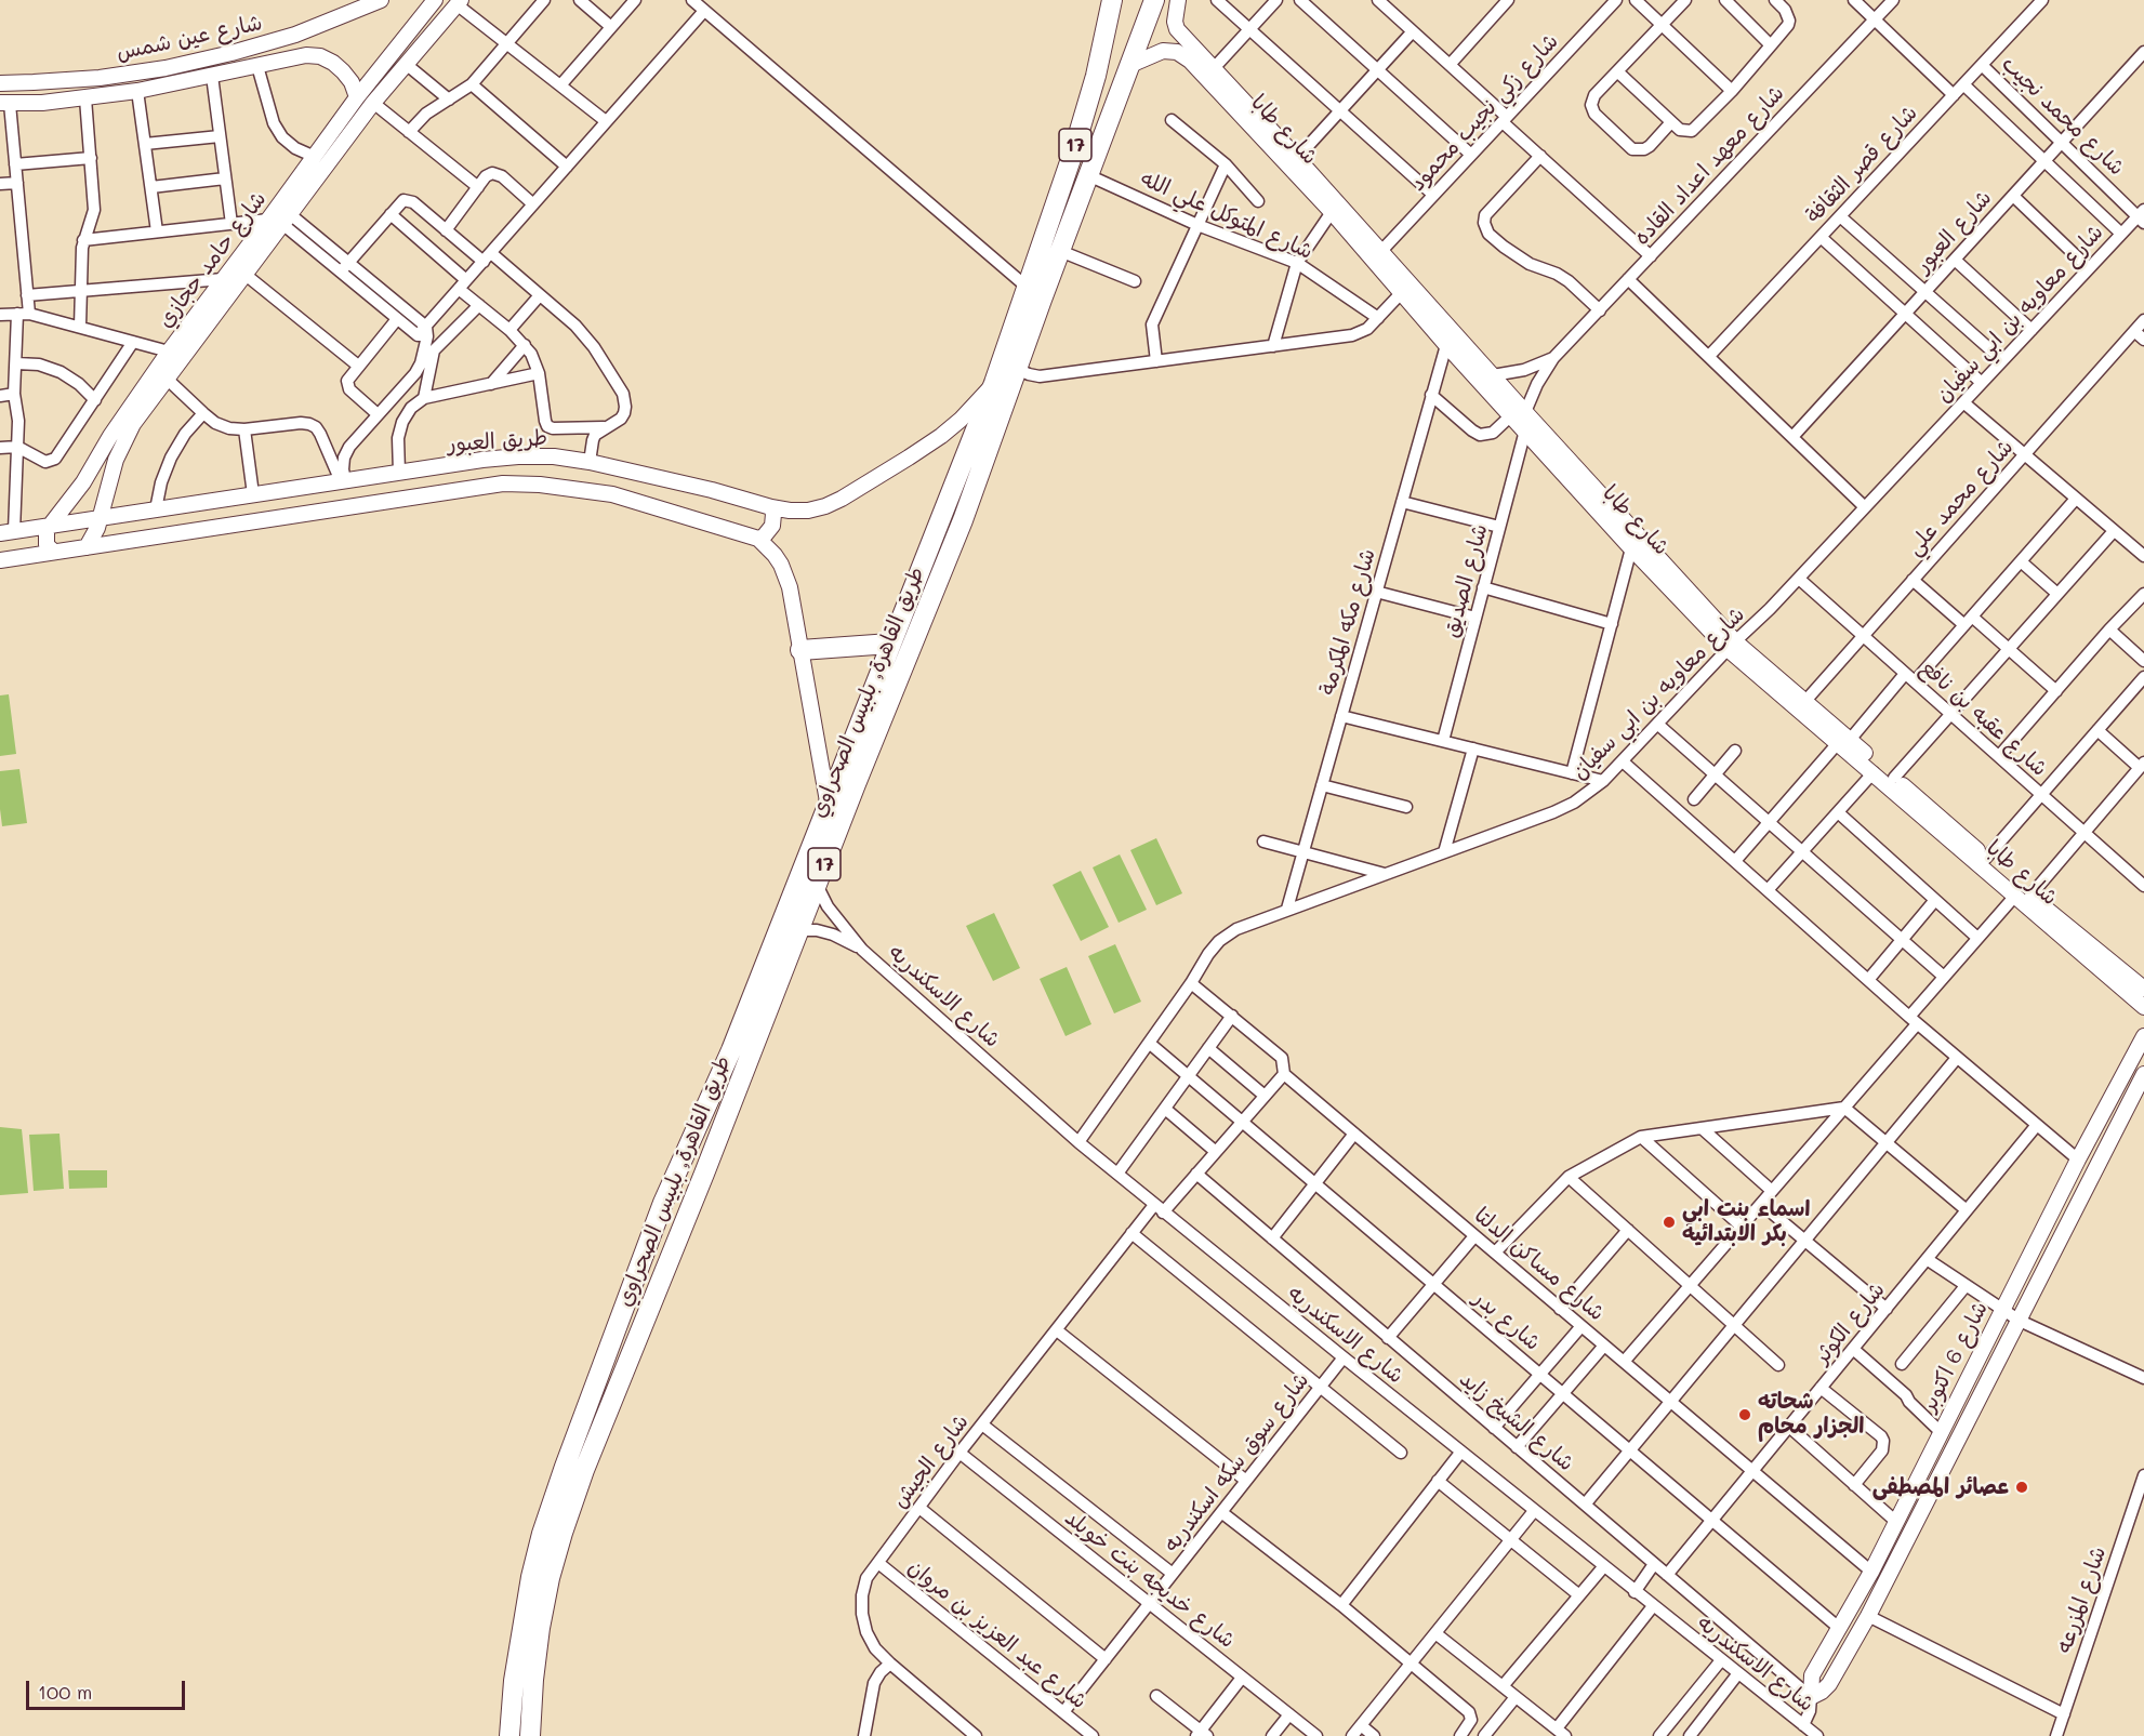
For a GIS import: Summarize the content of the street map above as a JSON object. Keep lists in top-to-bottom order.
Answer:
{
  "streets": {
    "highway": ["17", "طريق القاهرة, بلبيس الصحراوي"],
    "street": [
      "شارع عين شمس",
      "شارع زكي نجيب محمود",
      "شارع محمد نجيب",
      "شارع طابا",
      "شارع قصر الثقافة",
      "شارع معهد اعداد القاده",
      "شارع المتوكل علي الله",
      "شارع العبور",
      "شارع حامد حجازي",
      "شارع معاويه بن ابي سفيان",
      "طريق العبور",
      "شارع محمد علي",
      "شارع الصديق",
      "شارع مكه المكرمة",
      "شارع عقبه بن نافع",
      "شارع الاسكندريه",
      "شارع مساكن الدلتا",
      "شارع بدر",
      "شارع الكوثر",
      "شارع 6 اكتوبر",
      "شارع الشيخ زايد",
      "شارع الجيش",
      "شارع سوق سكه اسكندريه",
      "شارع خديجه بنت خويلد",
      "شارع المزرعه",
      "شارع عبد العزيز بن مروان"
    ]
  },
  "crossings": [
    ["شارع عين شمس", "شارع حامد حجازي"],
    ["شارع زكي نجيب محمود", "شارع طابا"],
    ["شارع محمد نجيب", "شارع قصر الثقافة"],
    ["شارع محمد نجيب", "شارع العبور"],
    ["شارع محمد نجيب", "شارع معاويه بن ابي سفيان"],
    ["شارع طابا", "شارع معهد اعداد القاده"],
    ["شارع طابا", "شارع معاويه بن ابي سفيان"],
    ["شارع طابا", "شارع محمد علي"],
    ["شارع طابا", "شارع الصديق"],
    ["شارع طابا", "شارع مكه المكرمة"],
    ["شارع طابا", "طريق القاهرة, بلبيس الصحراوي"],
    ["شارع المتوكل علي الله", "طريق القاهرة, بلبيس الصحراوي"],
    ["شارع حامد حجازي", "طريق العبور"],
    ["شارع معاويه بن ابي سفيان", "شارع مكه المكرمة"],
    ["شارع معاويه بن ابي سفيان", "شارع عقبه بن نافع"],
    ["شارع معاويه بن ابي سفيان", "شارع الاسكندريه"],
    ["شارع معاويه بن ابي سفيان", "شارع مساكن الدلتا"],
    ["شارع معاويه بن ابي سفيان", "شارع بدر"],
    ["طريق العبور", "طريق القاهرة, بلبيس الصحراوي"],
    ["شارع محمد علي", "شارع عقبه بن نافع"],
    ["طريق القاهرة, بلبيس الصحراوي", "شارع الاسكندريه"],
    ["شارع الاسكندريه", "شارع 6 اكتوبر"],
    ["شارع الاسكندريه", "شارع الجيش"],
    ["شارع الاسكندريه", "شارع سوق سكه اسكندريه"],
    ["شارع مساكن الدلتا", "شارع الكوثر"],
    ["شارع مساكن الدلتا", "شارع 6 اكتوبر"],
    ["شارع مساكن الدلتا", "شارع الجيش"],
    ["شارع بدر", "شارع الكوثر"],
    ["شارع بدر", "شارع 6 اكتوبر"],
    ["شارع بدر", "شارع الجيش"],
    ["شارع الكوثر", "شارع الشيخ زايد"],
    ["شارع 6 اكتوبر", "شارع الشيخ زايد"],
    ["شارع الشيخ زايد", "شارع الجيش"],
    ["شارع الجيش", "شارع خديجه بنت خويلد"],
    ["شارع الجيش", "شارع عبد العزيز بن مروان"],
    ["شارع سوق سكه اسكندريه", "شارع خديجه بنت خويلد"],
    ["شارع سوق سكه اسكندريه", "شارع عبد العزيز بن مروان"]
  ],
  "places": ["اسماء بنت ابي بكر الابتدائيه", "شحاته الجزار محام", "عصائر المصطفى"],
  "scale_bar": "100 m"
}
